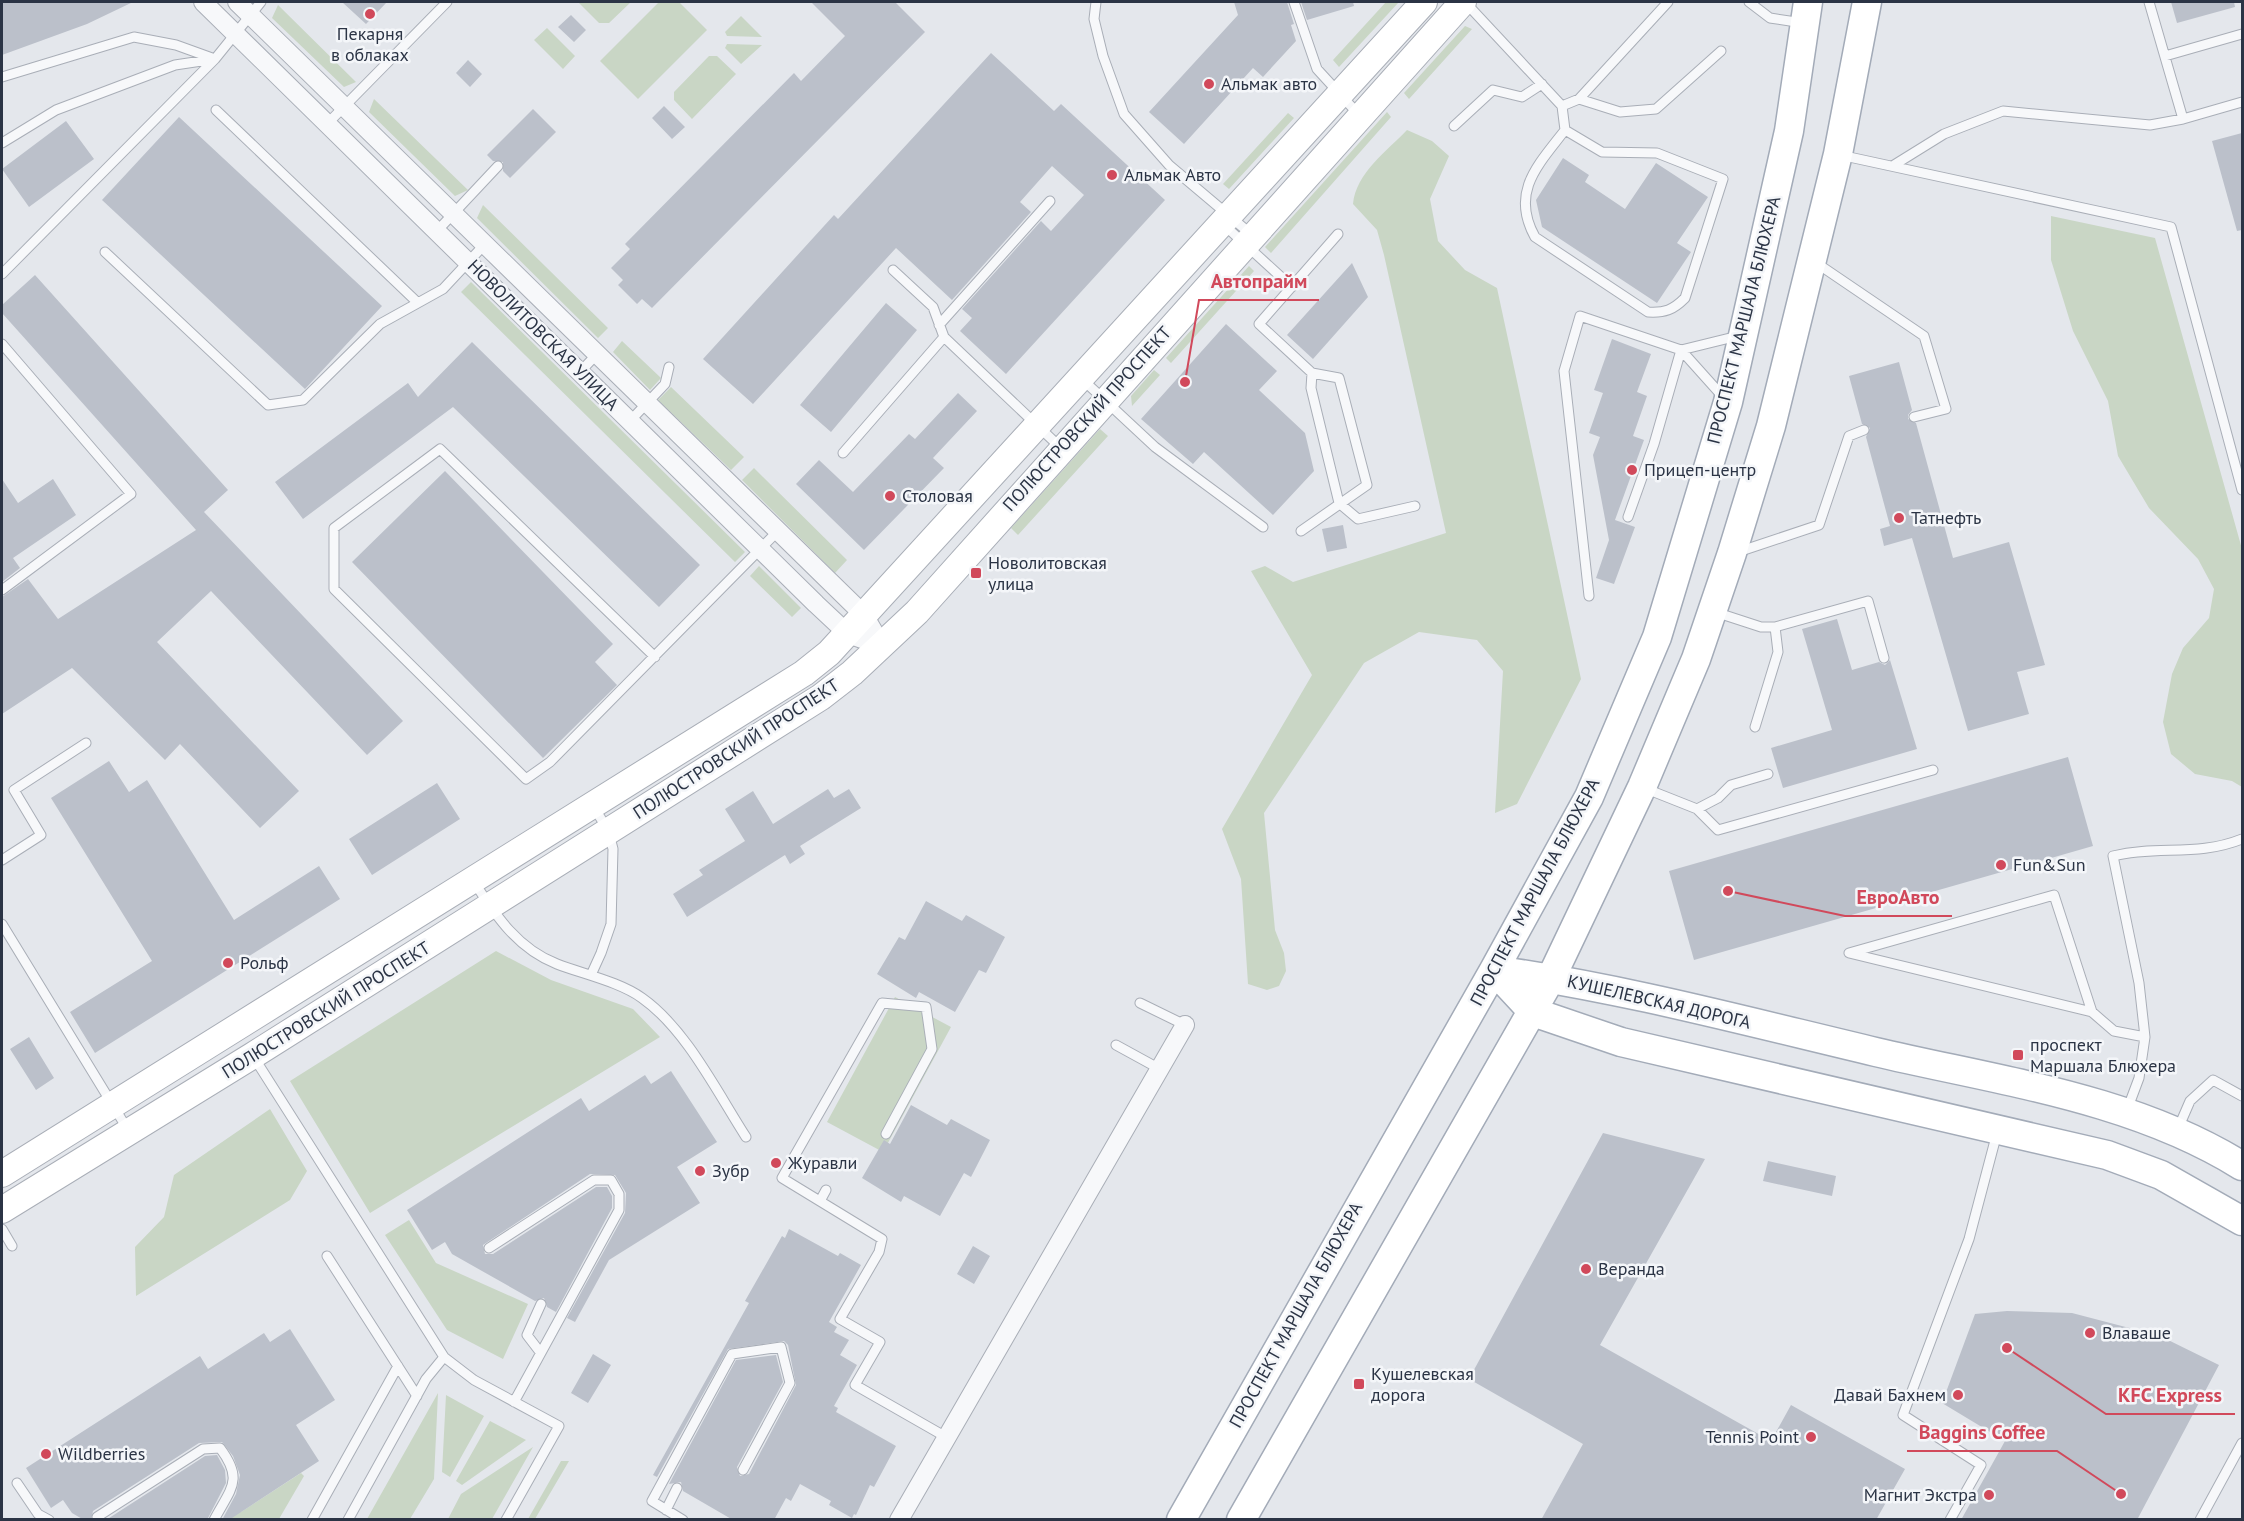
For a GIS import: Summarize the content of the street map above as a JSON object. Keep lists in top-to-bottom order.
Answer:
{
  "streets": {
    "main road": ["ПРОСПЕКТ МАРШАЛА БЛЮХЕРА", "ПОЛЮСТРОВСКИЙ ПРОСПЕКТ", "КУШЕЛЕВСКАЯ ДОРОГА"],
    "street": ["НОВОЛИТОВСКАЯ УЛИЦА"]
  },
  "crossings": [
    ["ПРОСПЕКТ МАРШАЛА БЛЮХЕРА", "КУШЕЛЕВСКАЯ ДОРОГА"],
    ["НОВОЛИТОВСКАЯ УЛИЦА", "ПОЛЮСТРОВСКИЙ ПРОСПЕКТ"]
  ],
  "places": {
    "other": [
      "Пекарня в облаках",
      "Альмак авто",
      "Альмак Авто",
      "Автопрайм",
      "Прицеп-центр",
      "Столовая",
      "Татнефть",
      "Fun&Sun",
      "ЕвроАвто",
      "Рольф",
      "Журавли",
      "Зубр",
      "Веранда",
      "Влаваше",
      "KFC Express",
      "Давай Бахнем",
      "Tennis Point",
      "Wildberries",
      "Baggins Coffee",
      "Магнит Экстра"
    ],
    "transit": ["Новолитовская улица", "проспект Маршала Блюхера", "Кушелевская дорога"]
  }
}
